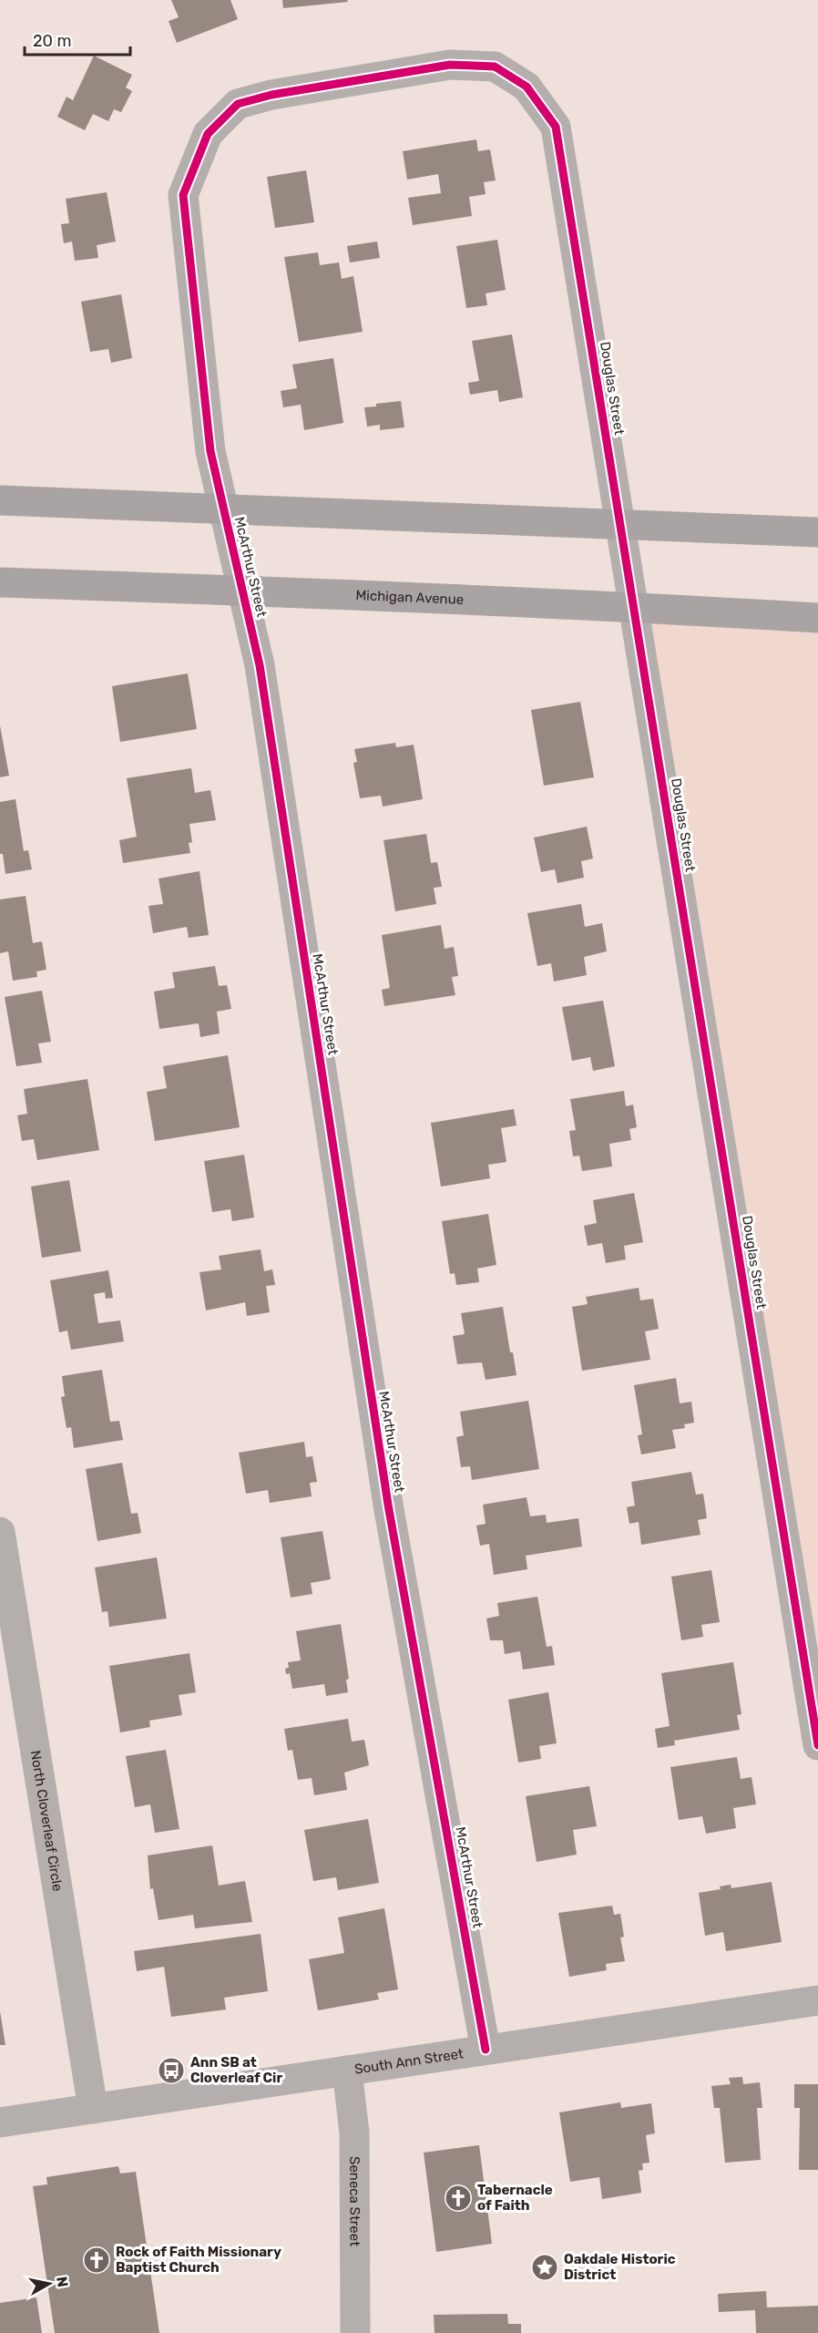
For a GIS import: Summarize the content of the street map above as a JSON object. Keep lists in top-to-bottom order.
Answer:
{
  "streets": {
    "main road": ["Michigan Avenue"],
    "street": [
      "Douglas Street",
      "McArthur Street",
      "North Cloverleaf Circle",
      "South Ann Street",
      "Seneca Street"
    ]
  },
  "crossings": [
    ["Douglas Street", "McArthur Street"],
    ["Douglas Street", "Michigan Avenue"],
    ["McArthur Street", "Michigan Avenue"],
    ["McArthur Street", "South Ann Street"],
    ["North Cloverleaf Circle", "South Ann Street"],
    ["South Ann Street", "Seneca Street"]
  ],
  "places": {
    "bus stop": ["Ann SB at Cloverleaf Cir"],
    "church": ["Tabernacle of Faith", "Rock of Faith Missionary Baptist Church"],
    "place": ["Oakdale Historic District"]
  },
  "scale_bar": "20 m",
  "north": "right"
}
